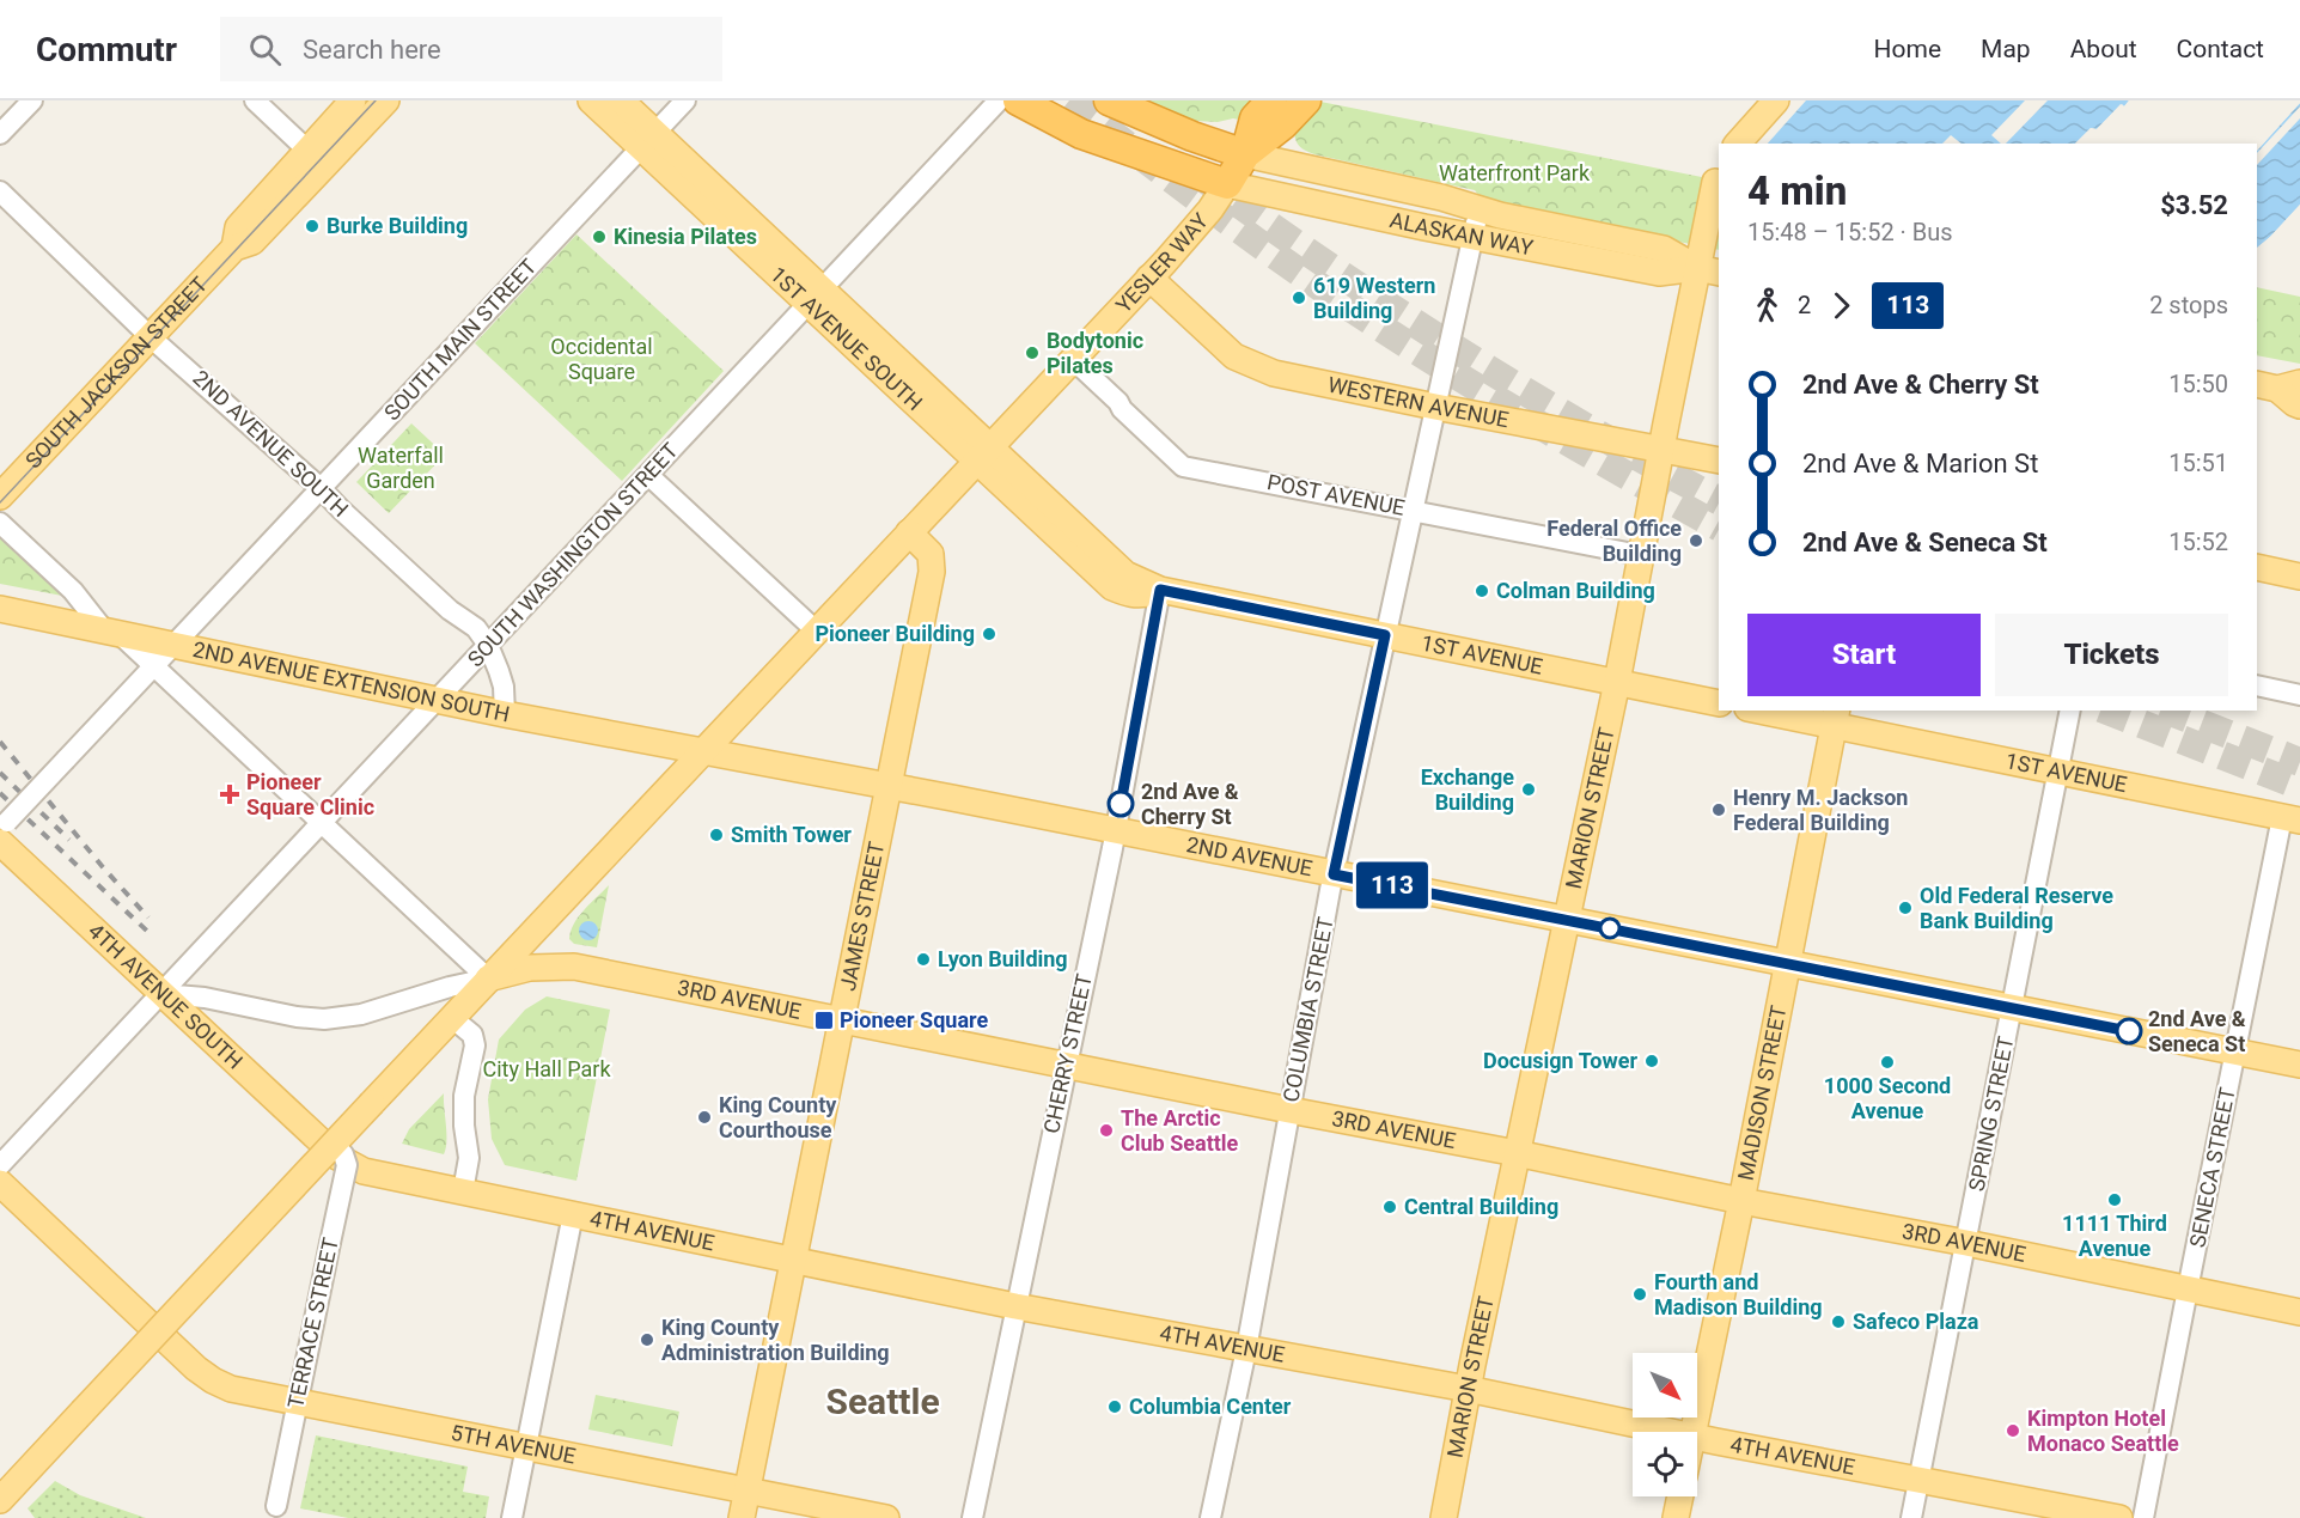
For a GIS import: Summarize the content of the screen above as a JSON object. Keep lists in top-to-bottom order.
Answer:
{
  "streets": {
    "main road": [
      "ALASKAN WAY",
      "YESLER WAY",
      "1ST AVENUE SOUTH",
      "SOUTH JACKSON STREET",
      "WESTERN AVENUE",
      "1ST AVENUE",
      "2ND AVENUE EXTENSION SOUTH",
      "MARION STREET",
      "2ND AVENUE",
      "JAMES STREET",
      "4TH AVENUE SOUTH",
      "3RD AVENUE",
      "MADISON STREET",
      "4TH AVENUE",
      "5TH AVENUE"
    ],
    "street": [
      "SOUTH MAIN STREET",
      "2ND AVENUE SOUTH",
      "POST AVENUE",
      "SOUTH WASHINGTON STREET",
      "COLUMBIA STREET",
      "CHERRY STREET",
      "SPRING STREET",
      "SENECA STREET",
      "TERRACE STREET"
    ]
  },
  "crossings": [
    ["ALASKAN WAY", "YESLER WAY"],
    ["ALASKAN WAY", "MARION STREET"],
    ["ALASKAN WAY", "COLUMBIA STREET"],
    ["YESLER WAY", "1ST AVENUE SOUTH"],
    ["YESLER WAY", "WESTERN AVENUE"],
    ["YESLER WAY", "POST AVENUE"],
    ["YESLER WAY", "1ST AVENUE"],
    ["YESLER WAY", "2ND AVENUE EXTENSION SOUTH"],
    ["YESLER WAY", "2ND AVENUE"],
    ["YESLER WAY", "JAMES STREET"],
    ["YESLER WAY", "4TH AVENUE SOUTH"],
    ["YESLER WAY", "3RD AVENUE"],
    ["YESLER WAY", "4TH AVENUE"],
    ["YESLER WAY", "TERRACE STREET"],
    ["SOUTH MAIN STREET", "1ST AVENUE SOUTH"],
    ["SOUTH MAIN STREET", "2ND AVENUE SOUTH"],
    ["SOUTH MAIN STREET", "2ND AVENUE EXTENSION SOUTH"],
    ["SOUTH MAIN STREET", "4TH AVENUE SOUTH"],
    ["1ST AVENUE SOUTH", "SOUTH WASHINGTON STREET"],
    ["1ST AVENUE SOUTH", "1ST AVENUE"],
    ["SOUTH JACKSON STREET", "2ND AVENUE SOUTH"],
    ["WESTERN AVENUE", "MARION STREET"],
    ["WESTERN AVENUE", "COLUMBIA STREET"],
    ["2ND AVENUE SOUTH", "SOUTH WASHINGTON STREET"],
    ["2ND AVENUE SOUTH", "2ND AVENUE EXTENSION SOUTH"],
    ["POST AVENUE", "MARION STREET"],
    ["POST AVENUE", "COLUMBIA STREET"],
    ["SOUTH WASHINGTON STREET", "2ND AVENUE EXTENSION SOUTH"],
    ["SOUTH WASHINGTON STREET", "4TH AVENUE SOUTH"],
    ["1ST AVENUE", "MARION STREET"],
    ["1ST AVENUE", "COLUMBIA STREET"],
    ["1ST AVENUE", "CHERRY STREET"],
    ["1ST AVENUE", "MADISON STREET"],
    ["1ST AVENUE", "SPRING STREET"],
    ["1ST AVENUE", "SENECA STREET"],
    ["2ND AVENUE EXTENSION SOUTH", "2ND AVENUE"],
    ["MARION STREET", "2ND AVENUE"],
    ["MARION STREET", "3RD AVENUE"],
    ["MARION STREET", "4TH AVENUE"],
    ["2ND AVENUE", "JAMES STREET"],
    ["2ND AVENUE", "COLUMBIA STREET"],
    ["2ND AVENUE", "CHERRY STREET"],
    ["2ND AVENUE", "MADISON STREET"],
    ["2ND AVENUE", "SPRING STREET"],
    ["2ND AVENUE", "SENECA STREET"],
    ["JAMES STREET", "3RD AVENUE"],
    ["JAMES STREET", "4TH AVENUE"],
    ["JAMES STREET", "5TH AVENUE"],
    ["4TH AVENUE SOUTH", "4TH AVENUE"],
    ["4TH AVENUE SOUTH", "TERRACE STREET"],
    ["3RD AVENUE", "COLUMBIA STREET"],
    ["3RD AVENUE", "CHERRY STREET"],
    ["3RD AVENUE", "MADISON STREET"],
    ["3RD AVENUE", "SPRING STREET"],
    ["3RD AVENUE", "SENECA STREET"],
    ["COLUMBIA STREET", "4TH AVENUE"],
    ["CHERRY STREET", "4TH AVENUE"],
    ["SPRING STREET", "4TH AVENUE"],
    ["4TH AVENUE", "TERRACE STREET"],
    ["TERRACE STREET", "5TH AVENUE"]
  ],
  "districts": ["Seattle"],
  "parks": [
    "Waterfront Park",
    "Occidental Square",
    "Waterfall Garden",
    "City Hall Park"
  ],
  "places": {
    "other": [
      "Burke Building",
      "Kinesia Pilates",
      "619 Western Building",
      "Bodytonic Pilates",
      "Federal Office Building",
      "Colman Building",
      "Pioneer Building",
      "Exchange Building",
      "2nd Ave & Cherry St",
      "Henry M. Jackson Federal Building",
      "Smith Tower",
      "Old Federal Reserve Bank Building",
      "Lyon Building",
      "2nd Ave & Seneca St",
      "Docusign Tower",
      "1000 Second Avenue",
      "King County Courthouse",
      "The Arctic Club Seattle",
      "1111 Third Avenue",
      "Central Building",
      "Fourth and Madison Building",
      "Safeco Plaza",
      "King County Administration Building",
      "Columbia Center",
      "Kimpton Hotel Monaco Seattle"
    ],
    "health": ["Pioneer Square Clinic"],
    "transit": ["Pioneer Square"]
  },
  "lines": ["bus line 113"],
  "north": "bottom right",
  "page": {
    "header": "Commutr",
    "search": "Search here",
    "nav": [
      "Home",
      "Map",
      "About",
      "Contact"
    ],
    "on_map": "113",
    "heading": ["4 min", "15:48 – 15:52 · Bus", "$3.52"],
    "legs": ["2", "113", "2 stops"],
    "list": [
      {
        "name": "2nd Ave & Cherry St",
        "value": "15:50"
      },
      {
        "name": "2nd Ave & Marion St",
        "value": "15:51"
      },
      {
        "name": "2nd Ave & Seneca St",
        "value": "15:52"
      }
    ],
    "buttons": ["Start", "Tickets"]
  }
}
